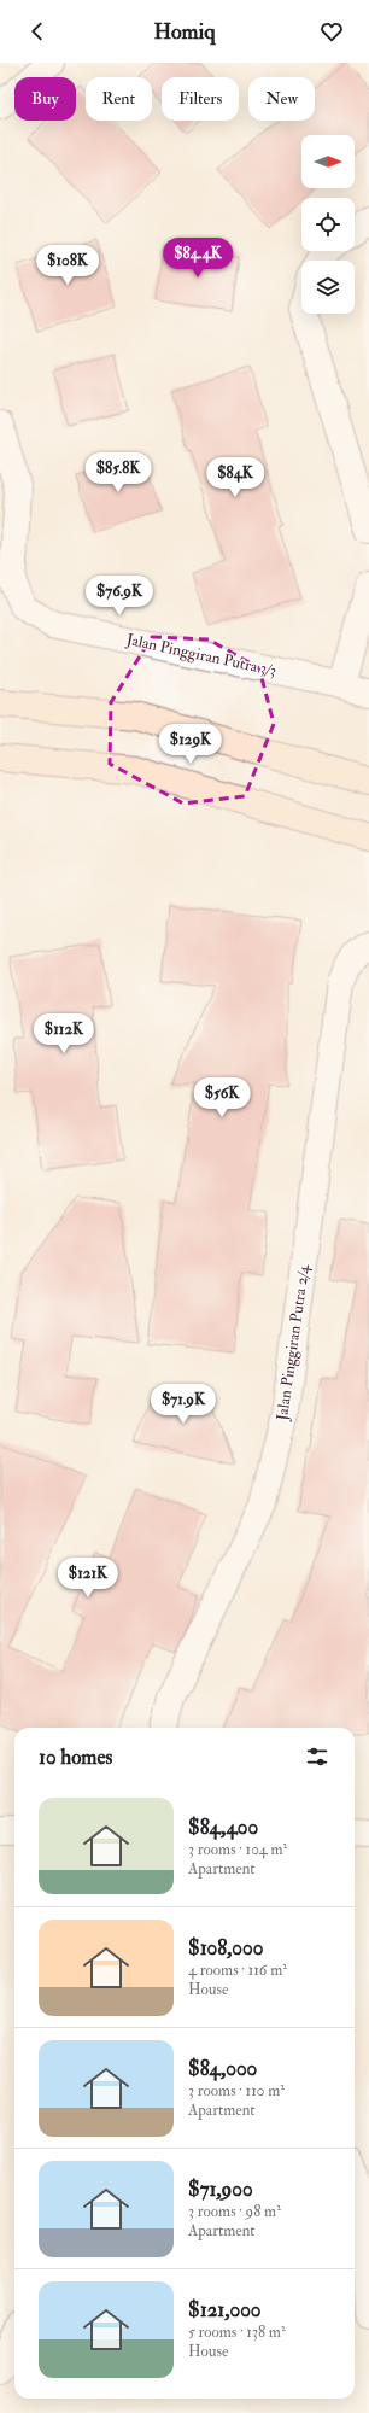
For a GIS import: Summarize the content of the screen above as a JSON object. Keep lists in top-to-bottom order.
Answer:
{
  "streets": {
    "street": ["Jalan Pinggiran Putra 3/3", "Jalan Pinggiran Putra 2/4"]
  },
  "north": "right",
  "page": {
    "header": "Homiq",
    "chip": [
      "Buy",
      "Rent",
      "Filters",
      "New"
    ],
    "price": [
      "$84.4K",
      "$108K",
      "$85.8K",
      "$84K",
      "$76.9K",
      "$129K",
      "$112K",
      "$56K",
      "$71.9K",
      "$121K"
    ],
    "heading": "10 homes",
    "list": [
      {
        "name": "$84,400",
        "note": "3 rooms · 104 m² · Apartment"
      },
      {
        "name": "$108,000",
        "note": "4 rooms · 116 m² · House"
      },
      {
        "name": "$84,000",
        "note": "3 rooms · 110 m² · Apartment"
      },
      {
        "name": "$71,900",
        "note": "3 rooms · 98 m² · Apartment"
      },
      {
        "name": "$121,000",
        "note": "5 rooms · 138 m² · House"
      }
    ]
  }
}
